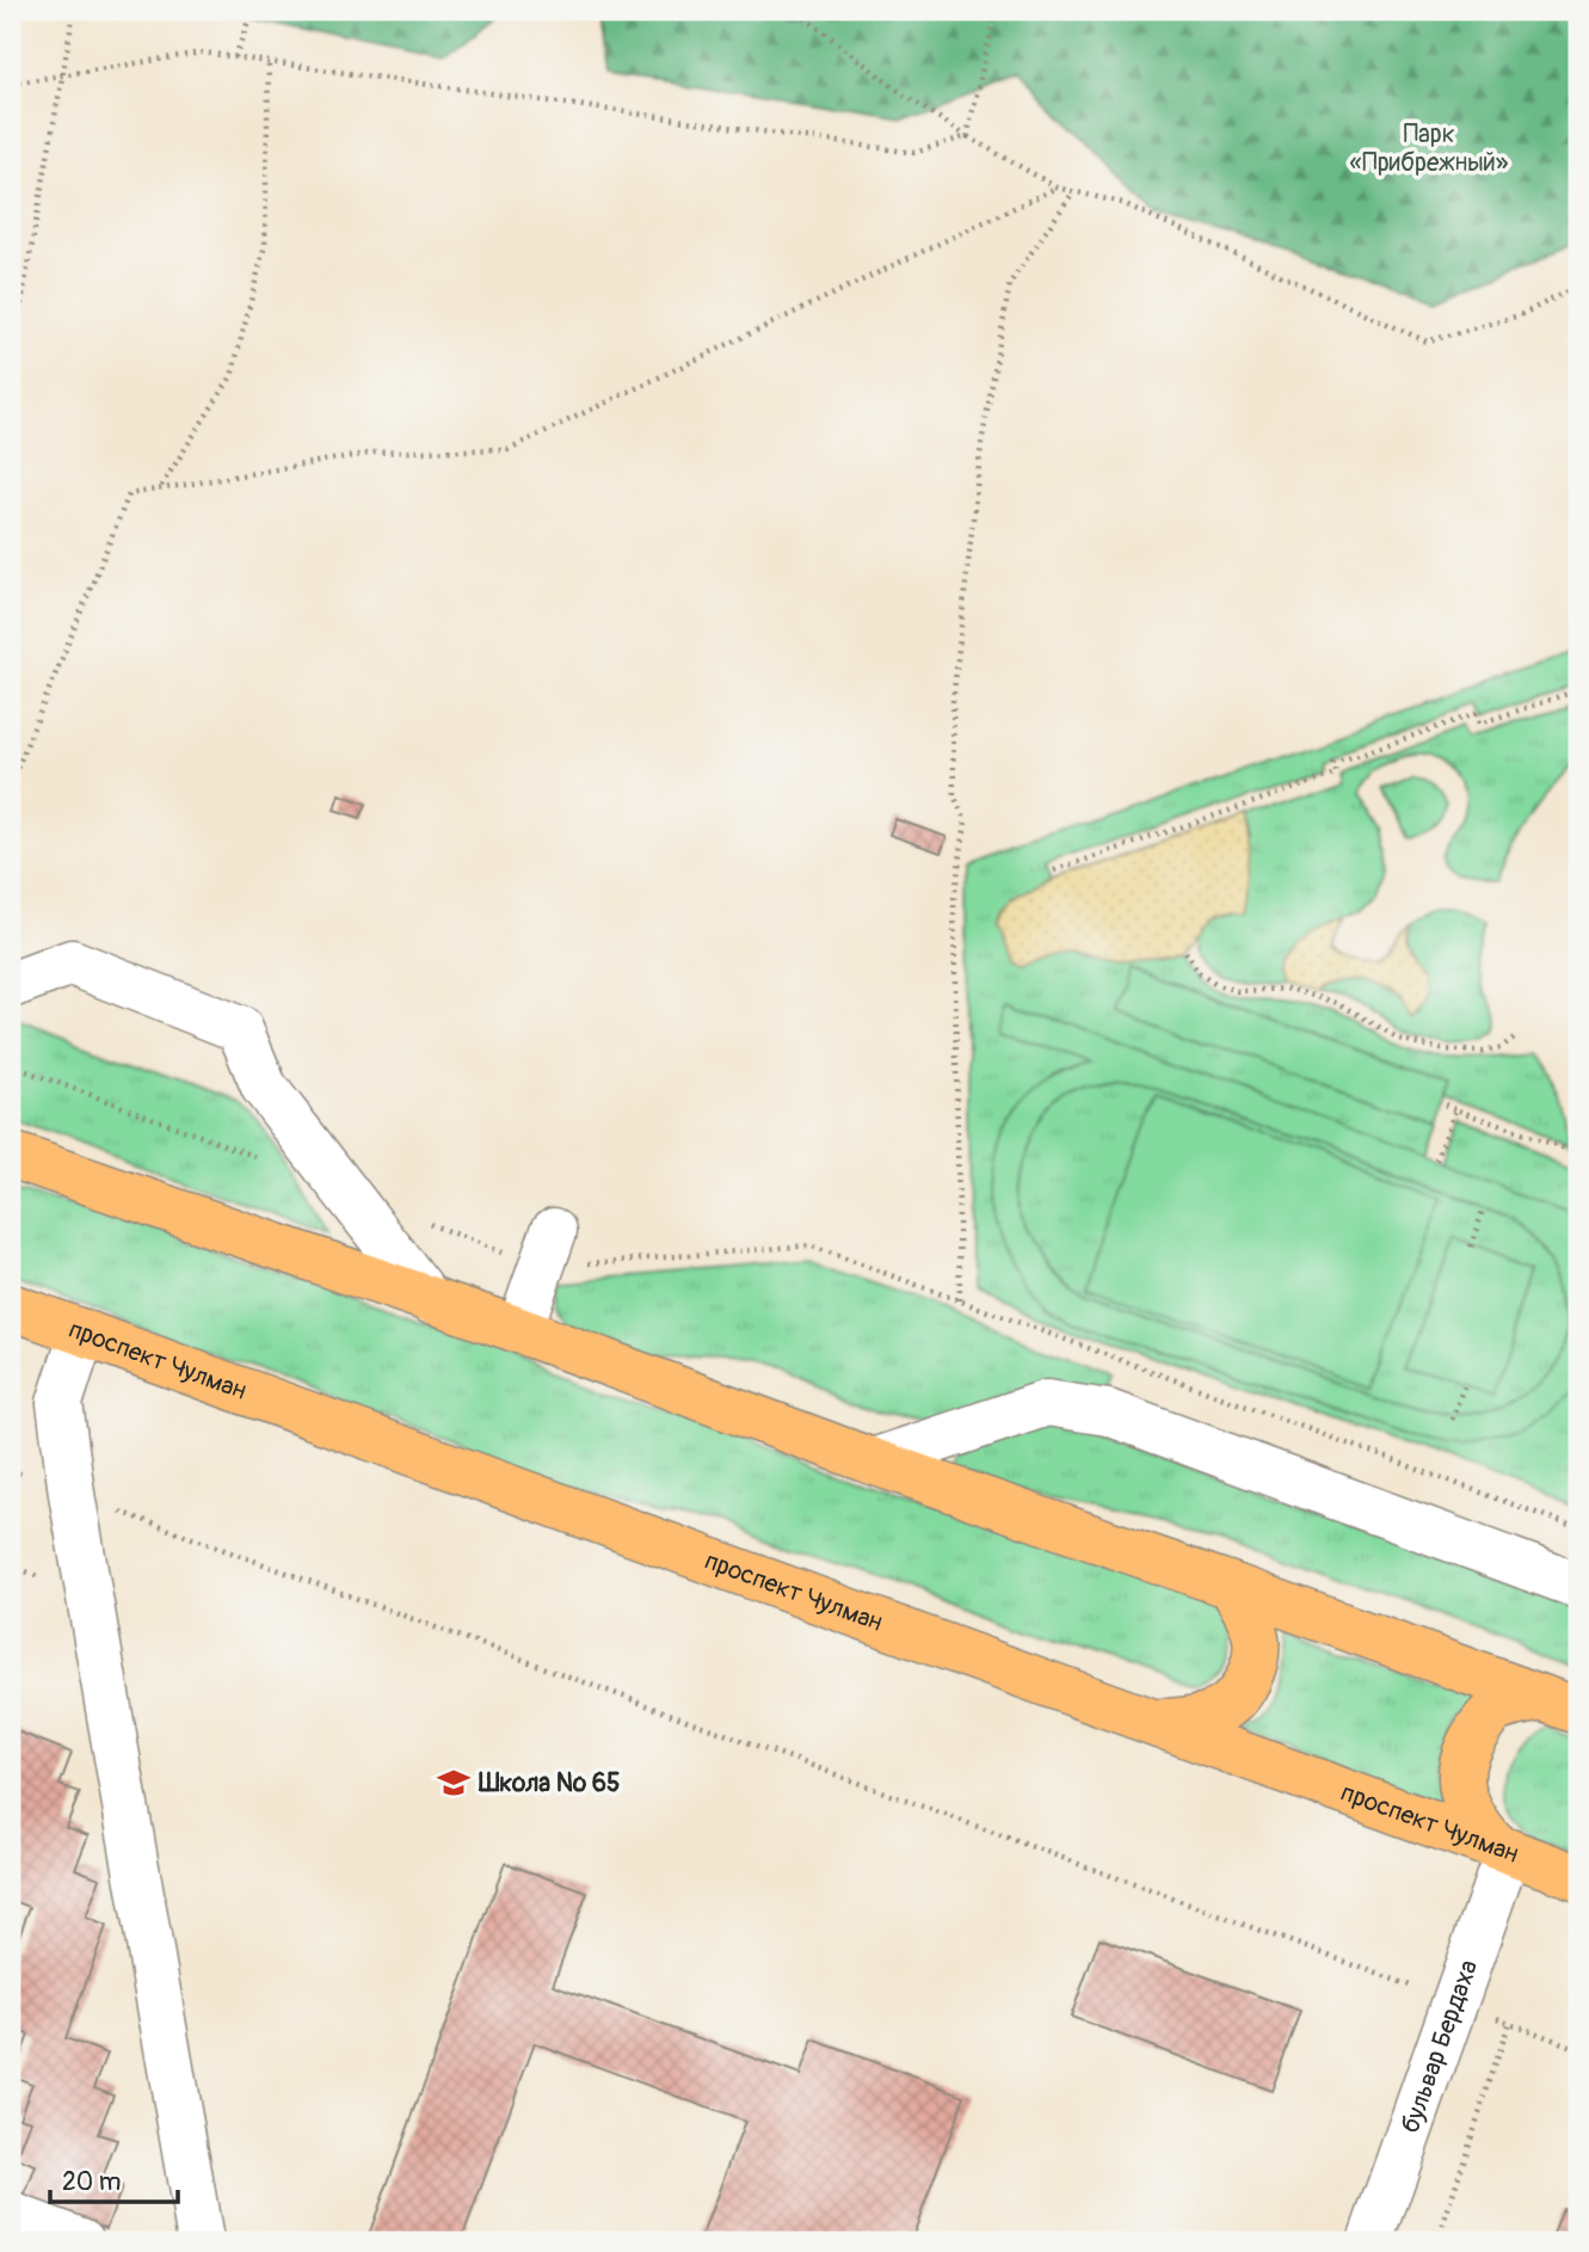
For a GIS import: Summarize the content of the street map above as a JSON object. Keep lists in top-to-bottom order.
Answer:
{
  "streets": {
    "main road": ["проспект Чулман"],
    "street": ["бульвар Бердаха"]
  },
  "crossings": [
    ["проспект Чулман", "бульвар Бердаха"]
  ],
  "parks": ["Парк «Прибрежный»"],
  "places": {
    "school or university": ["Школа № 65"]
  },
  "scale_bar": "20 m"
}
